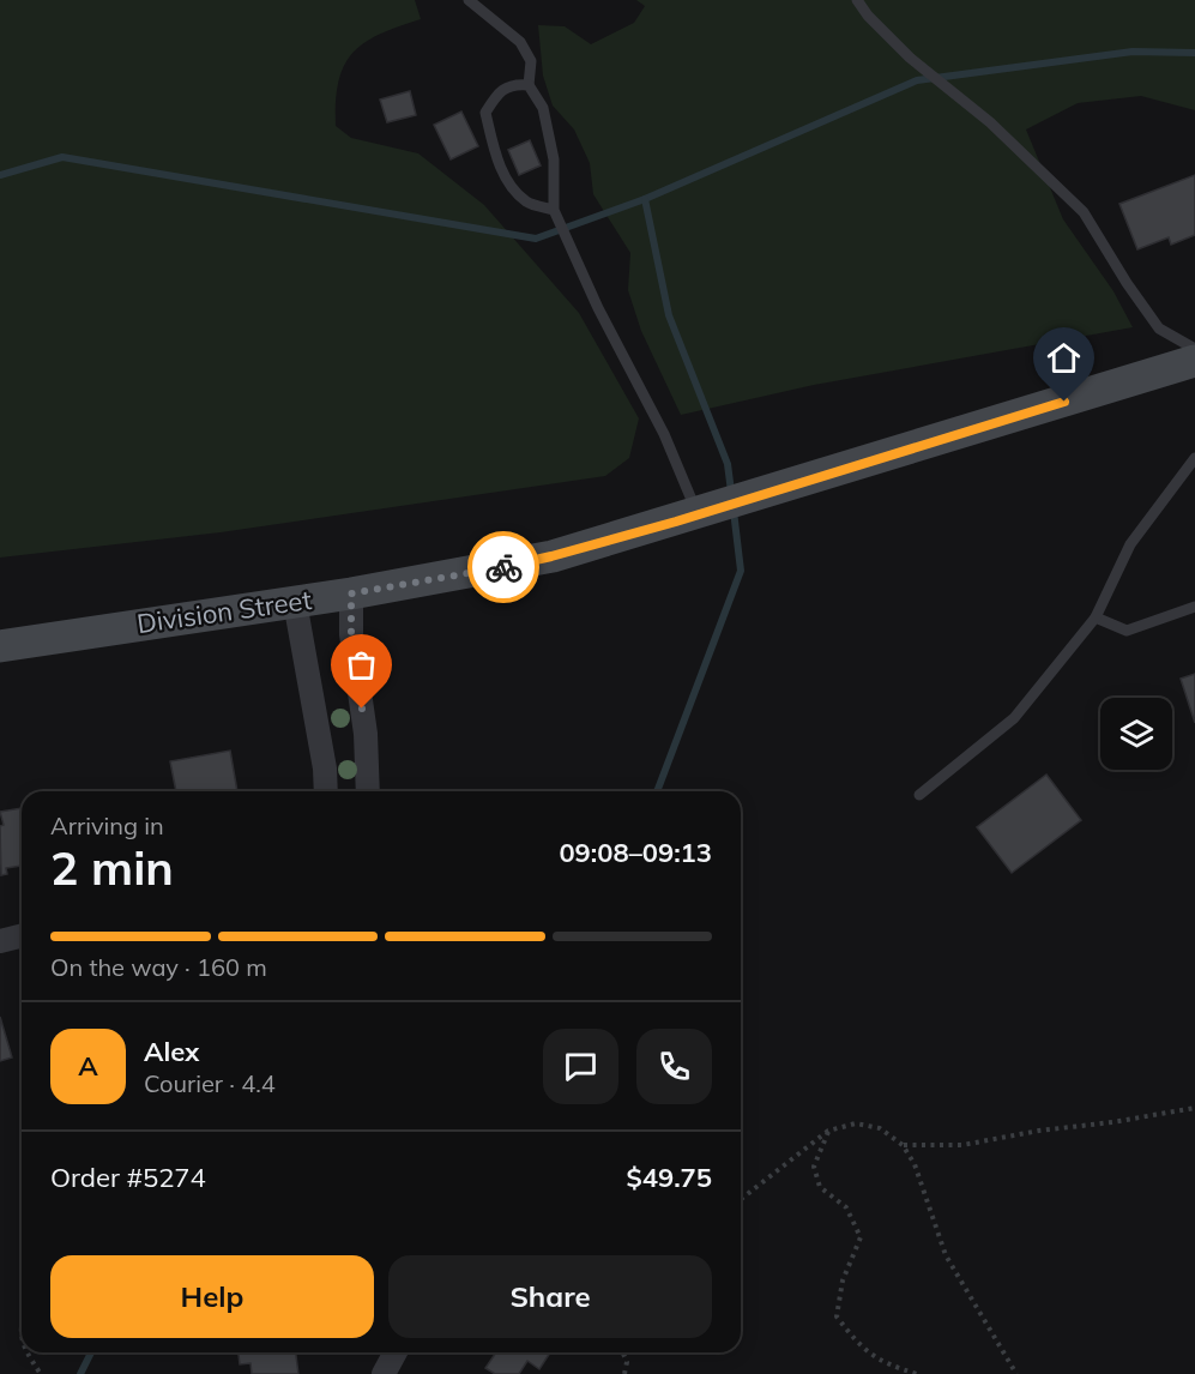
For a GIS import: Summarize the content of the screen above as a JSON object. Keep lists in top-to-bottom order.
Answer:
{
  "streets": {
    "street": ["Division Street"]
  },
  "page": {
    "heading": ["2 min", "Arriving in", "09:08–09:13"],
    "panel": [
      "Alex",
      "Courier · 4.4",
      "Order #5274",
      "$49.75"
    ],
    "bar": "On the way · 160 m",
    "round": "A",
    "buttons": ["Help", "Share"]
  }
}
